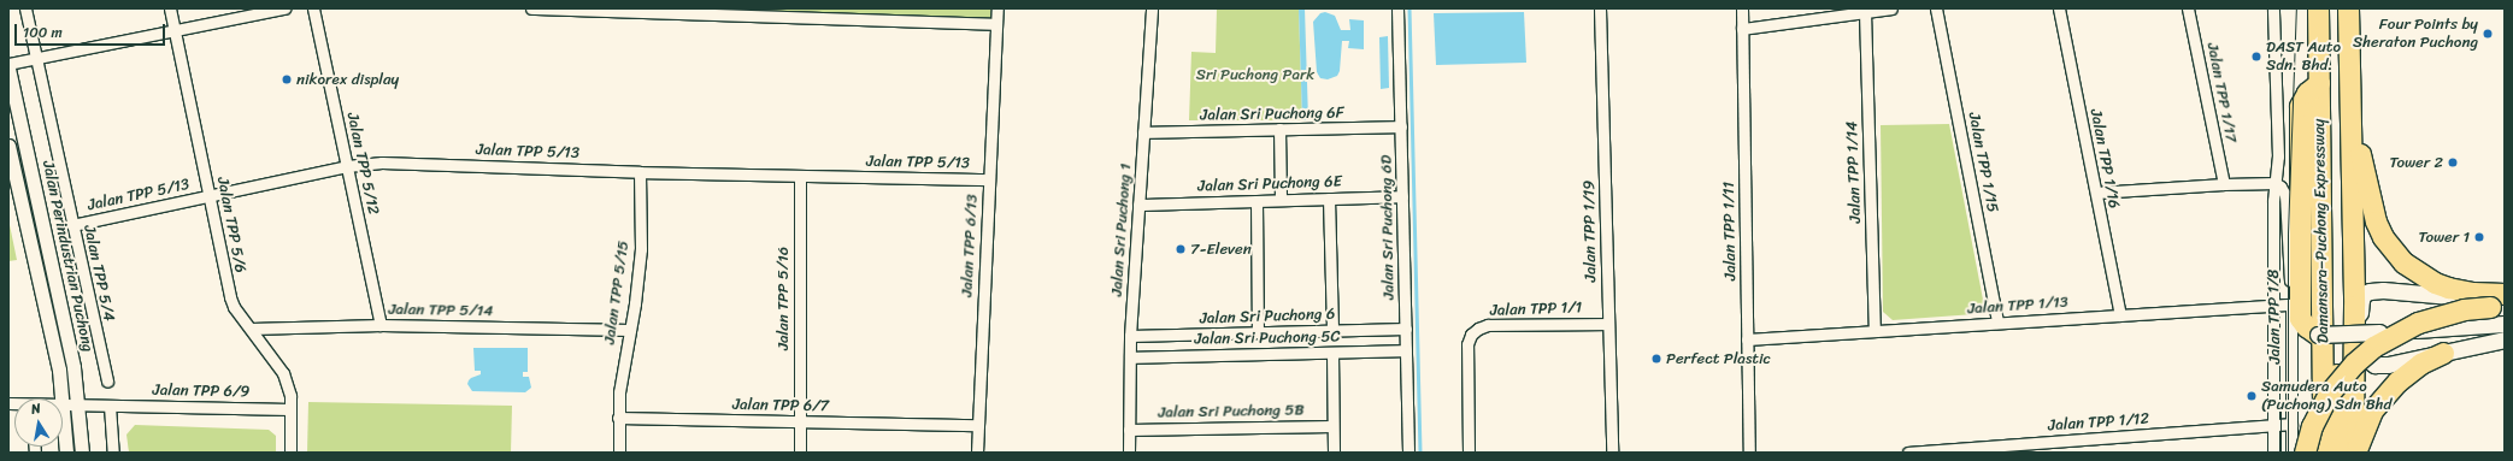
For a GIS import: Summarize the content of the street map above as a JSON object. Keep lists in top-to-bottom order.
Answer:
{
  "streets": {
    "highway": ["Damansara–Puchong Expressway"],
    "street": [
      "Jalan TPP 1/17",
      "Jalan Sri Puchong 6F",
      "Jalan TPP 5/13",
      "Jalan TPP 1/16",
      "Jalan TPP 1/15",
      "Jalan TPP 5/12",
      "Jalan TPP 1/14",
      "Jalan Sri Puchong 6E",
      "Jalan TPP 5/6",
      "Jalan Sri Puchong 6D",
      "Jalan Sri Puchong 1",
      "Jalan TPP 1/19",
      "Jalan TPP 1/11",
      "Jalan TPP 6/13",
      "Jalan Perindustrian Puchong",
      "Jalan TPP 5/4",
      "Jalan TPP 5/15",
      "Jalan TPP 5/16",
      "Jalan TPP 1/13",
      "Jalan TPP 1/1",
      "Jalan TPP 5/14",
      "Jalan Sri Puchong 6",
      "Jalan TPP 1/8",
      "Jalan Sri Puchong 5C",
      "Jalan TPP 6/9",
      "Jalan TPP 6/7",
      "Jalan Sri Puchong 5B",
      "Jalan TPP 1/12"
    ]
  },
  "crossings": [
    ["Jalan Sri Puchong 6F", "Jalan Sri Puchong 6D"],
    ["Jalan Sri Puchong 6F", "Jalan Sri Puchong 1"],
    ["Jalan TPP 5/13", "Jalan TPP 5/12"],
    ["Jalan TPP 5/13", "Jalan TPP 5/6"],
    ["Jalan TPP 5/13", "Jalan TPP 6/13"],
    ["Jalan TPP 5/13", "Jalan TPP 5/4"],
    ["Jalan TPP 5/13", "Jalan TPP 5/15"],
    ["Jalan TPP 5/13", "Jalan TPP 5/16"],
    ["Jalan TPP 1/16", "Jalan TPP 1/13"],
    ["Jalan TPP 1/15", "Jalan TPP 1/13"],
    ["Jalan TPP 5/12", "Jalan TPP 5/14"],
    ["Jalan TPP 1/14", "Jalan TPP 1/13"],
    ["Jalan Sri Puchong 6E", "Jalan Sri Puchong 6D"],
    ["Jalan Sri Puchong 6E", "Jalan Sri Puchong 1"],
    ["Jalan TPP 5/6", "Jalan TPP 5/14"],
    ["Jalan TPP 5/6", "Jalan TPP 6/9"],
    ["Jalan Sri Puchong 6D", "Jalan Sri Puchong 6"],
    ["Jalan Sri Puchong 6D", "Jalan Sri Puchong 5C"],
    ["Jalan Sri Puchong 1", "Jalan Sri Puchong 6"],
    ["Jalan Sri Puchong 1", "Jalan Sri Puchong 5C"],
    ["Jalan Sri Puchong 1", "Jalan Sri Puchong 5B"],
    ["Jalan TPP 1/19", "Jalan TPP 1/1"],
    ["Jalan TPP 1/11", "Jalan TPP 1/13"],
    ["Jalan TPP 6/13", "Jalan TPP 6/7"],
    ["Jalan Perindustrian Puchong", "Jalan TPP 6/9"],
    ["Jalan TPP 5/15", "Jalan TPP 5/14"],
    ["Jalan TPP 5/15", "Jalan TPP 6/7"],
    ["Jalan TPP 5/16", "Jalan TPP 6/7"],
    ["Jalan TPP 1/13", "Jalan TPP 1/8"],
    ["Jalan TPP 1/8", "Jalan TPP 1/12"]
  ],
  "parks": ["Sri Puchong Park"],
  "places": [
    "Four Points by Sheraton Puchong",
    "DAST Auto Sdn. Bhd.",
    "nikorex display",
    "Tower 2",
    "Tower 1",
    "7-Eleven",
    "Perfect Plastic",
    "Samudera Auto (Puchong) Sdn Bhd"
  ],
  "scale_bar": "100 m",
  "north": "top"
}
